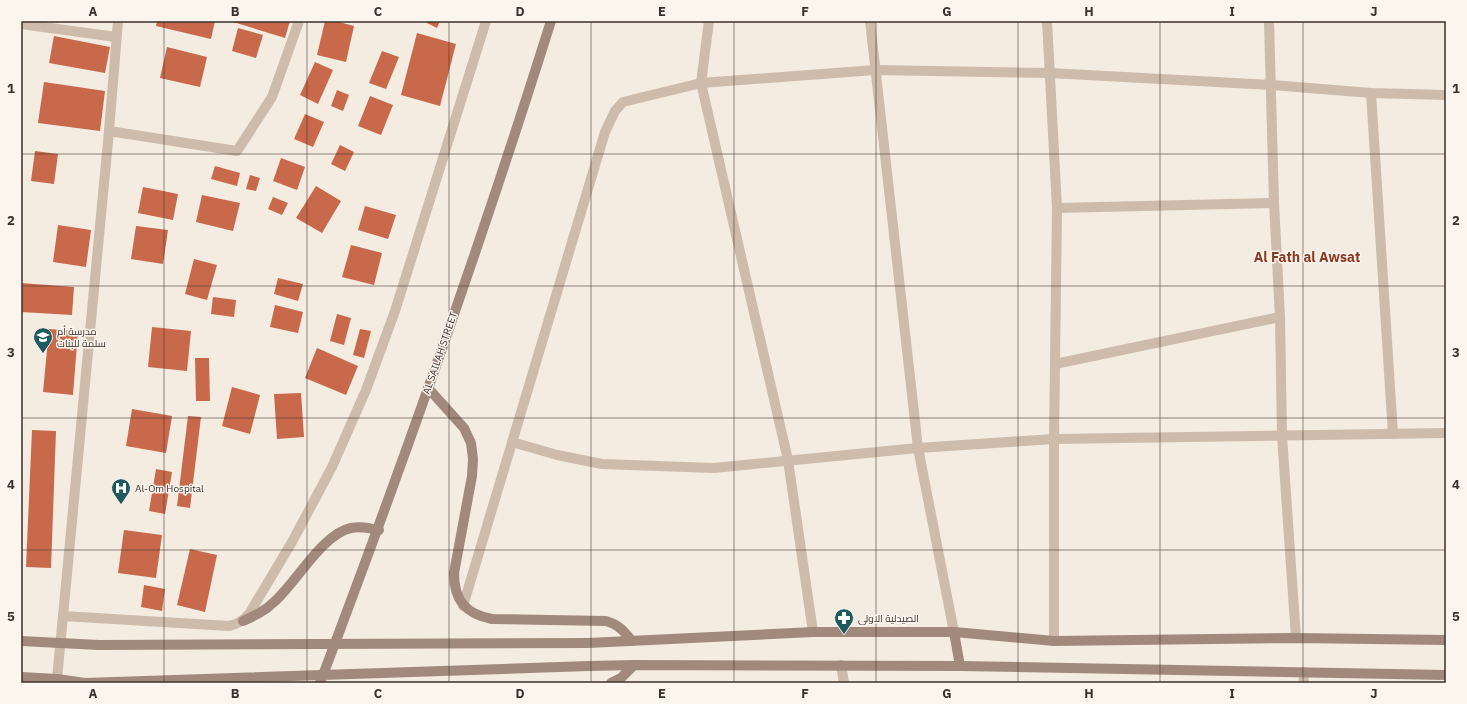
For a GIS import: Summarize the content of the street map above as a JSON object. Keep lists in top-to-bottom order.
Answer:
{
  "streets": {
    "street": ["AL SAILAH STREET"]
  },
  "districts": ["Al Fath al Awsat"],
  "places": {
    "school or university": ["مدرسة أم سلمة للبنات"],
    "hospital": ["Al-Om Hospital"],
    "pharmacy": ["الصيدلية الاولى"]
  },
  "grid": {
    "columns": [
      "A",
      "B",
      "C",
      "D",
      "E",
      "F",
      "G",
      "H",
      "I",
      "J"
    ],
    "rows": [
      "1",
      "2",
      "3",
      "4",
      "5"
    ]
  }
}
